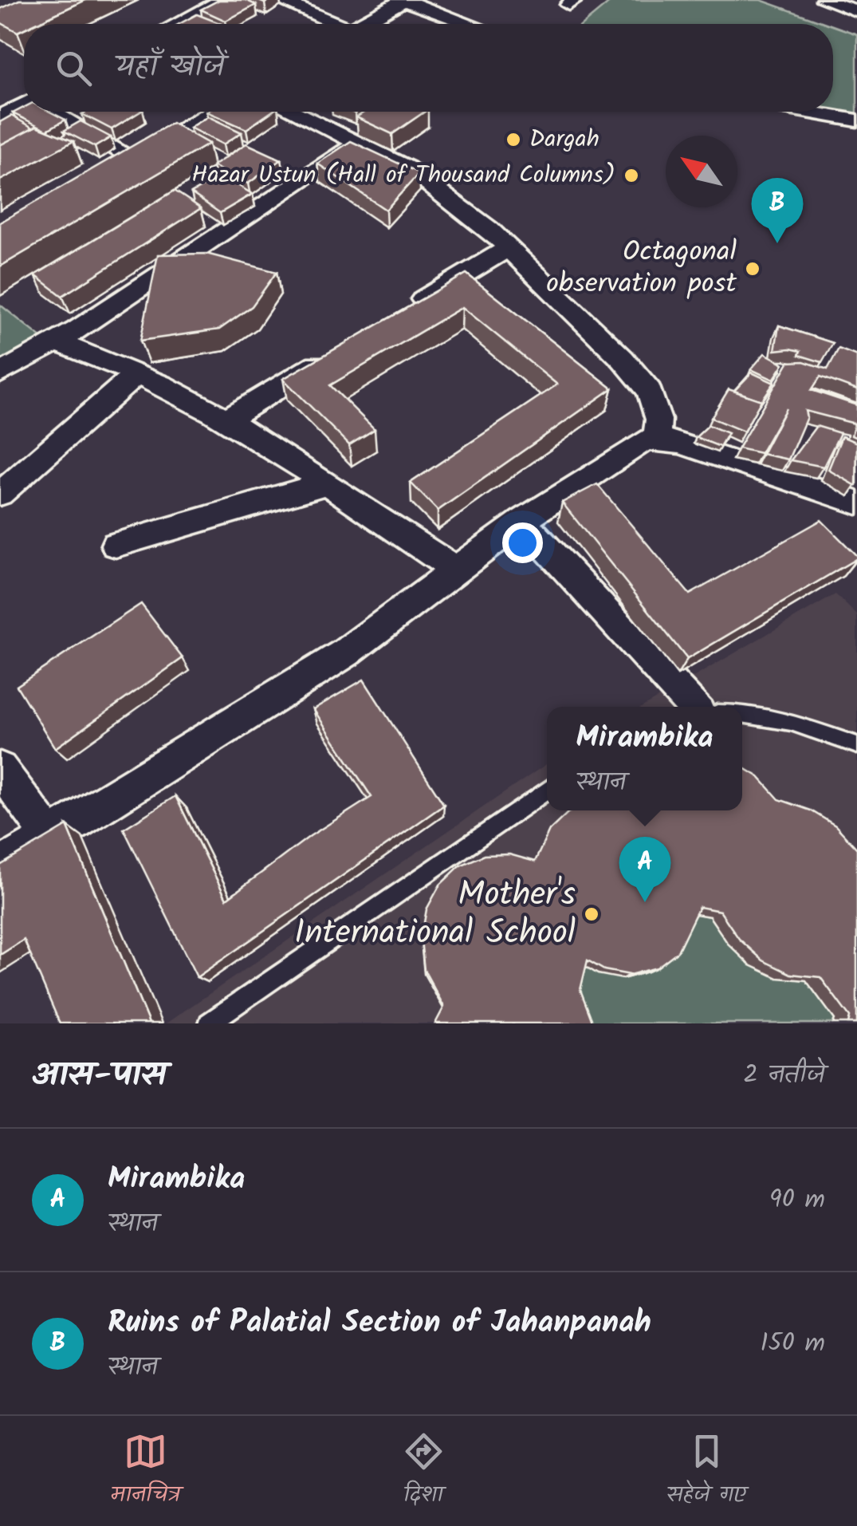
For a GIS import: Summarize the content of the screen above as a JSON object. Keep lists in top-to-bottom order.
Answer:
{
  "places": [
    "Dargah",
    "Hazar Ustun (Hall of Thousand Columns)",
    "Octagonal observation post",
    "Mother's International School"
  ],
  "north": "top left",
  "page": {
    "search": "यहाँ खोजें",
    "pins": ["B", "A"],
    "popup": ["Mirambika", "स्थान"],
    "heading": ["आस-पास", "2 नतीजे"],
    "list": [
      {
        "mark": "A",
        "name": "Mirambika",
        "note": "स्थान",
        "value": "90 m"
      },
      {
        "mark": "B",
        "name": "Ruins of Palatial Section of Jahanpanah",
        "note": "स्थान",
        "value": "150 m"
      }
    ],
    "nav": ["मानचित्र", "दिशा", "सहेजे गए"]
  }
}
